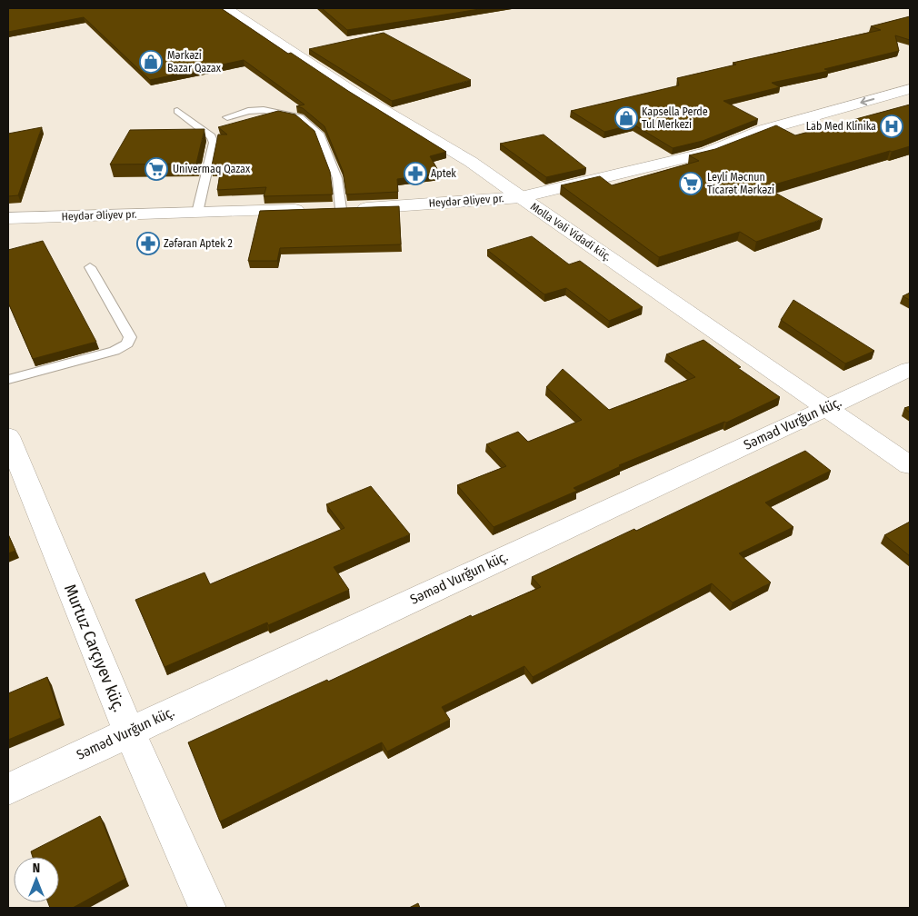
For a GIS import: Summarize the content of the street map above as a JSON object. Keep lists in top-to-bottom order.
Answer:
{
  "streets": {
    "street": [
      "Heydər Əliyev pr.",
      "Molla Vəli Vidadi küç.",
      "Səməd Vurğun küç.",
      "Murtuz Carçıyev küç."
    ]
  },
  "crossings": [
    ["Heydər Əliyev pr.", "Molla Vəli Vidadi küç."],
    ["Molla Vəli Vidadi küç.", "Səməd Vurğun küç."],
    ["Səməd Vurğun küç.", "Murtuz Carçıyev küç."]
  ],
  "places": {
    "shop": ["Mərkəzi Bazar Qazax", "Kapsella Perde Tul Merkezi"],
    "hospital": ["Lab Med Klinika"],
    "supermarket": ["Univermaq Qazax", "Leyli Məcnun Ticarət Mərkəzi"],
    "pharmacy": ["Aptek", "Zəfəran Aptek 2"]
  },
  "north": "top"
}
